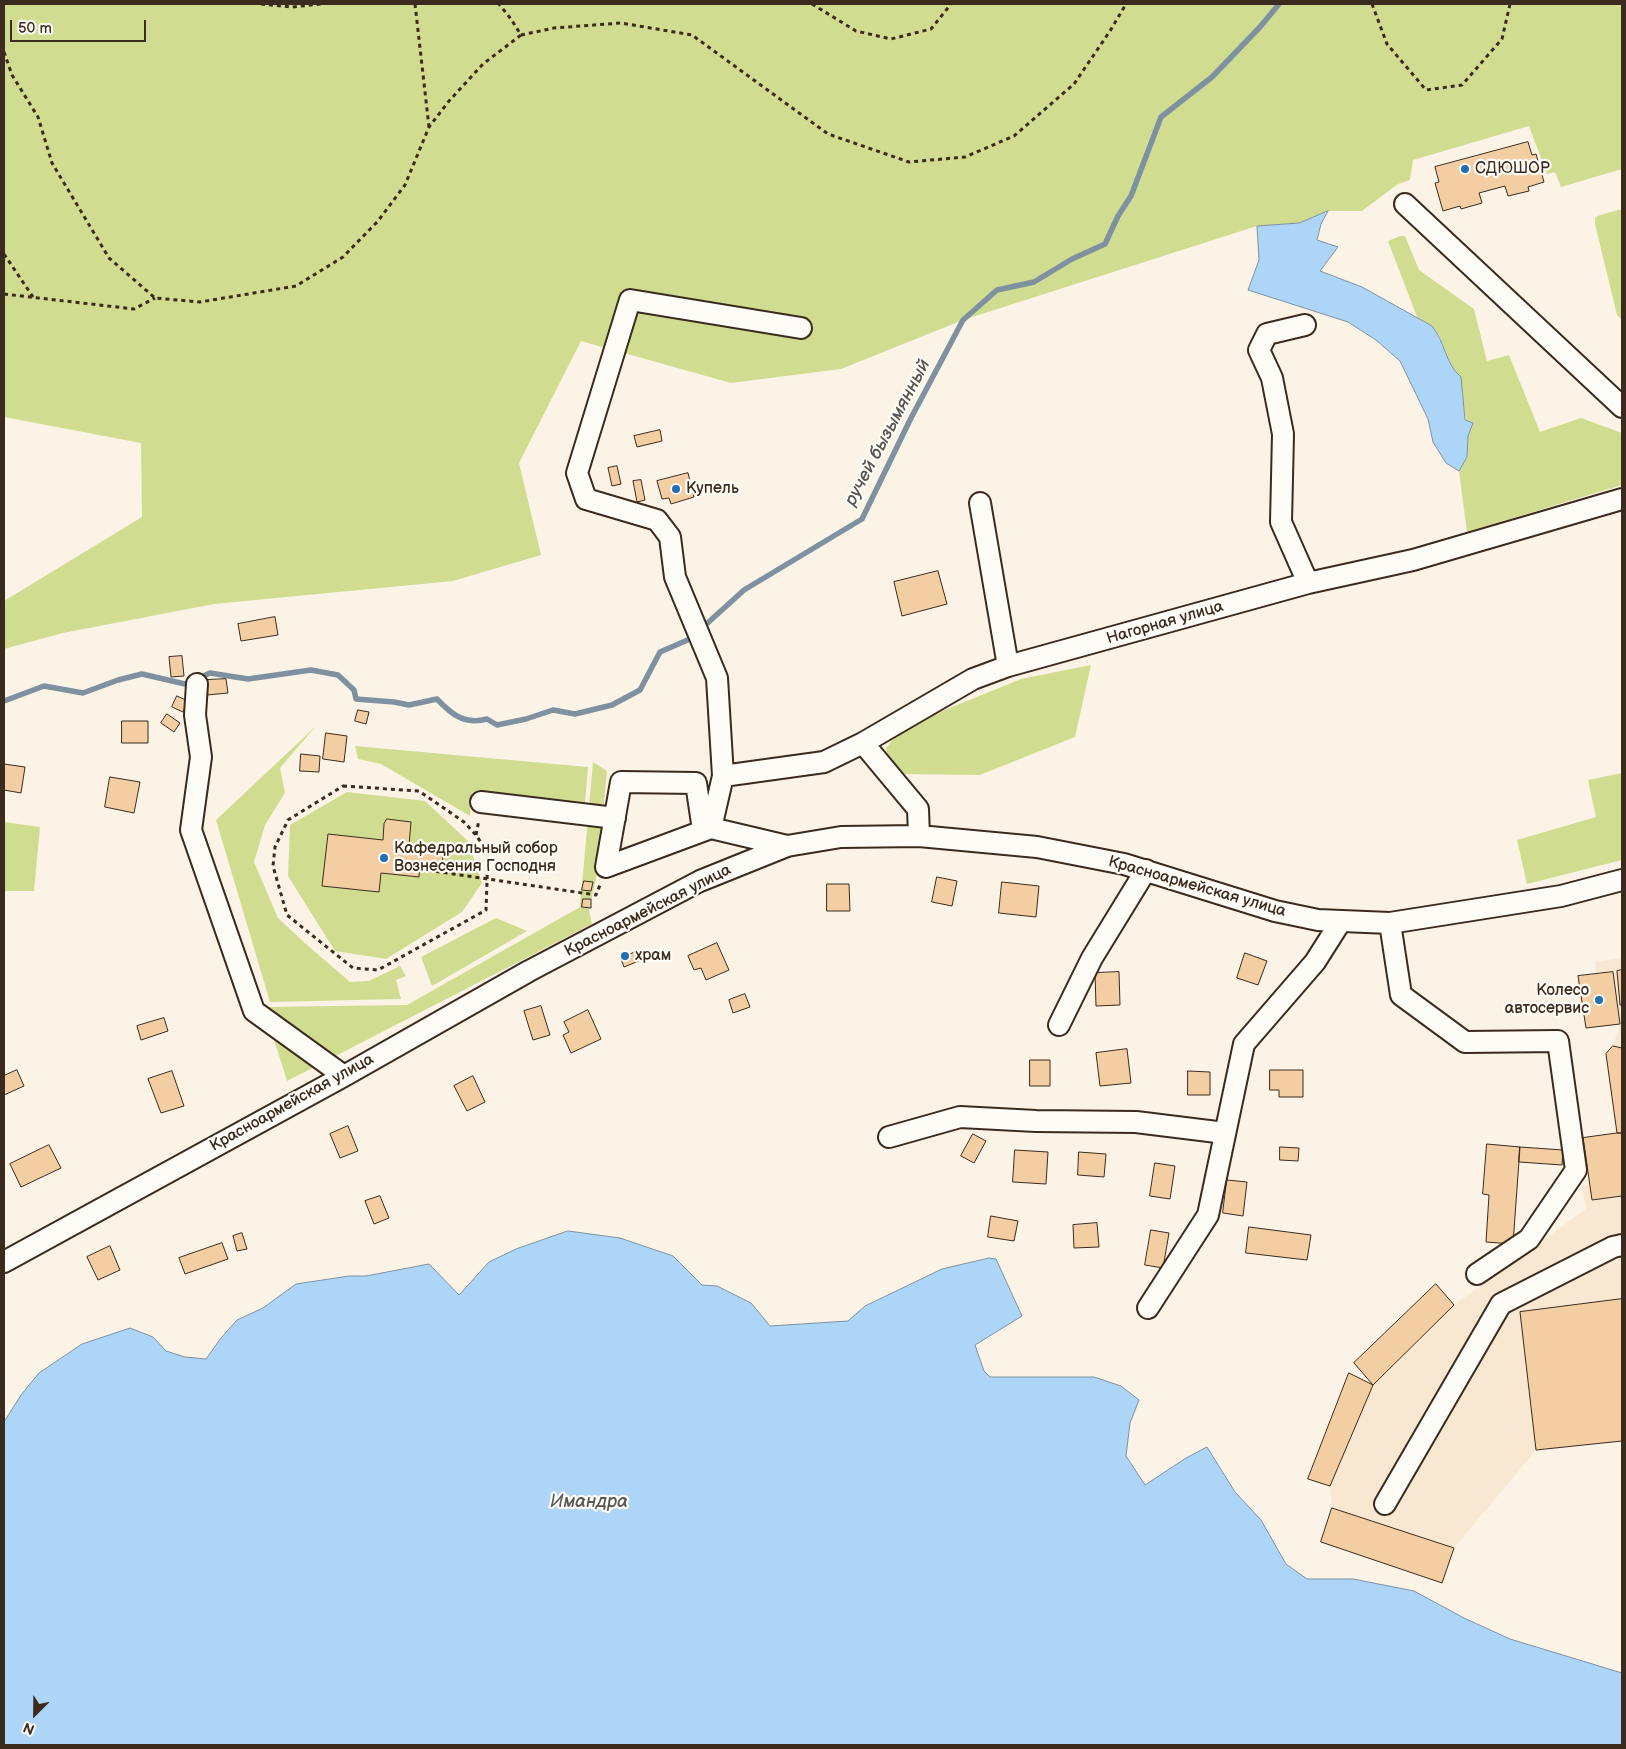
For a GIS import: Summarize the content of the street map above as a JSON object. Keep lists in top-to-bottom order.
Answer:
{
  "streets": {
    "street": ["Нагорная улица", "Красноармейская улица"]
  },
  "water": ["ручей бызымянный", "Имандра"],
  "places": [
    "СДЮШОР",
    "Купель",
    "Кафедральный собор Вознесения Господня",
    "храм",
    "Колесо автосервис"
  ],
  "scale_bar": "50 m",
  "north": "bottom left"
}
